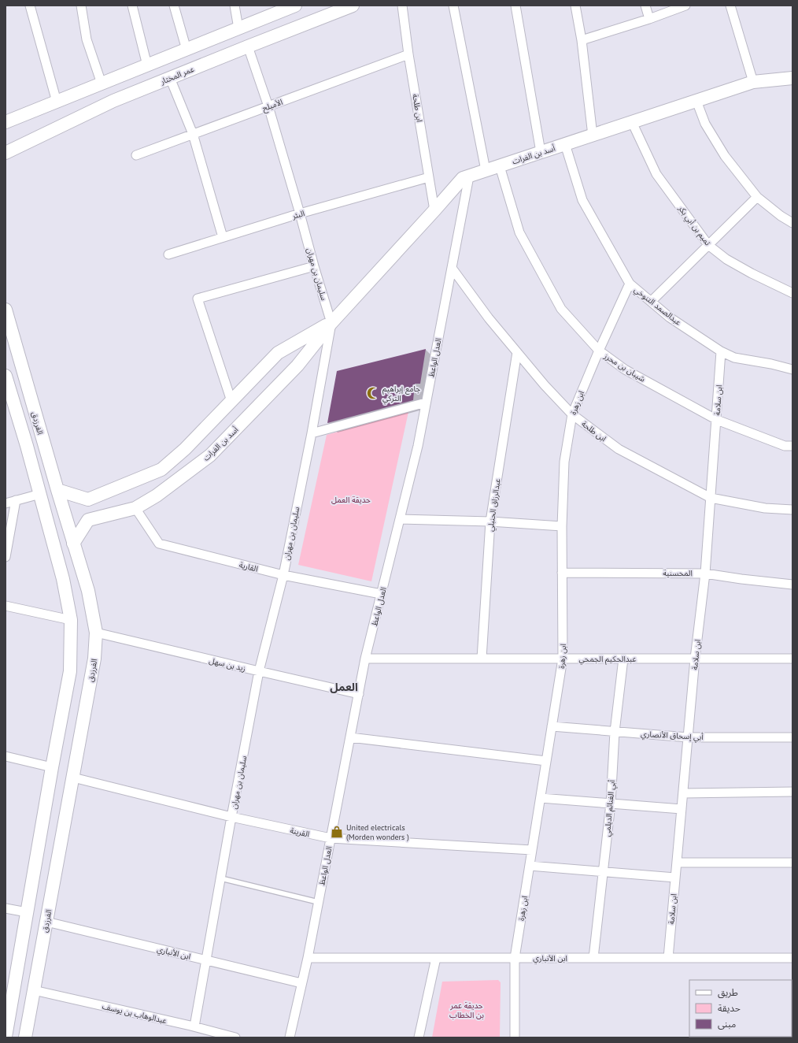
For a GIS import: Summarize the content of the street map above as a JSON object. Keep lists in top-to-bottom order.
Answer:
{
  "streets": {
    "street": [
      "عمر المختار",
      "الأميلح",
      "ابن طلحة",
      "أسد بن الفرات",
      "البئر",
      "تميم بن أبي بكر",
      "سليمان بن مهران",
      "عبدالصمد التنوخي",
      "العدل الواعظ",
      "شيبان بن محرز",
      "ابن سلامة",
      "ابن زهرة",
      "الفرزدق",
      "عبدالرزاق الحنبلي",
      "القارية",
      "المحسنية",
      "عبدالحكيم الجمحي",
      "زيد بن سهل",
      "أبي إسحاق الأنصاري",
      "أبي الغنائم الديلمي",
      "القرينة",
      "ابن الأنباري",
      "عبدالوهاب بن يوسف"
    ]
  },
  "crossings": [
    ["عمر المختار", "سليمان بن مهران"],
    ["الأميلح", "ابن طلحة"],
    ["الأميلح", "سليمان بن مهران"],
    ["ابن طلحة", "أسد بن الفرات"],
    ["ابن طلحة", "البئر"],
    ["ابن طلحة", "العدل الواعظ"],
    ["ابن طلحة", "ابن سلامة"],
    ["ابن طلحة", "ابن زهرة"],
    ["ابن طلحة", "عبدالرزاق الحنبلي"],
    ["أسد بن الفرات", "تميم بن أبي بكر"],
    ["أسد بن الفرات", "سليمان بن مهران"],
    ["أسد بن الفرات", "عبدالصمد التنوخي"],
    ["أسد بن الفرات", "العدل الواعظ"],
    ["أسد بن الفرات", "شيبان بن محرز"],
    ["أسد بن الفرات", "الفرزدق"],
    ["أسد بن الفرات", "القارية"],
    ["البئر", "سليمان بن مهران"],
    ["سليمان بن مهران", "القارية"],
    ["سليمان بن مهران", "زيد بن سهل"],
    ["سليمان بن مهران", "القرينة"],
    ["سليمان بن مهران", "ابن الأنباري"],
    ["سليمان بن مهران", "عبدالوهاب بن يوسف"],
    ["عبدالصمد التنوخي", "ابن سلامة"],
    ["عبدالصمد التنوخي", "ابن زهرة"],
    ["العدل الواعظ", "القارية"],
    ["العدل الواعظ", "عبدالحكيم الجمحي"],
    ["العدل الواعظ", "زيد بن سهل"],
    ["العدل الواعظ", "القرينة"],
    ["العدل الواعظ", "ابن الأنباري"],
    ["شيبان بن محرز", "ابن سلامة"],
    ["شيبان بن محرز", "ابن زهرة"],
    ["ابن سلامة", "المحسنية"],
    ["ابن سلامة", "عبدالحكيم الجمحي"],
    ["ابن سلامة", "أبي إسحاق الأنصاري"],
    ["ابن سلامة", "ابن الأنباري"],
    ["ابن زهرة", "المحسنية"],
    ["ابن زهرة", "عبدالحكيم الجمحي"],
    ["ابن زهرة", "أبي إسحاق الأنصاري"],
    ["ابن زهرة", "القرينة"],
    ["ابن زهرة", "ابن الأنباري"],
    ["الفرزدق", "زيد بن سهل"],
    ["الفرزدق", "القرينة"],
    ["الفرزدق", "ابن الأنباري"],
    ["الفرزدق", "عبدالوهاب بن يوسف"],
    ["عبدالرزاق الحنبلي", "عبدالحكيم الجمحي"],
    ["عبدالحكيم الجمحي", "أبي الغنائم الديلمي"],
    ["أبي إسحاق الأنصاري", "أبي الغنائم الديلمي"],
    ["أبي الغنائم الديلمي", "ابن الأنباري"]
  ],
  "districts": ["العمل"],
  "parks": ["حديقة العمل", "حديقة عمر بن الخطاب"],
  "places": {
    "mosque": ["جامع إبراهيم التركي"],
    "shop": ["United electricals (Morden wonders )"]
  },
  "legend": ["طريق", "حديقة", "مبنى"]
}
